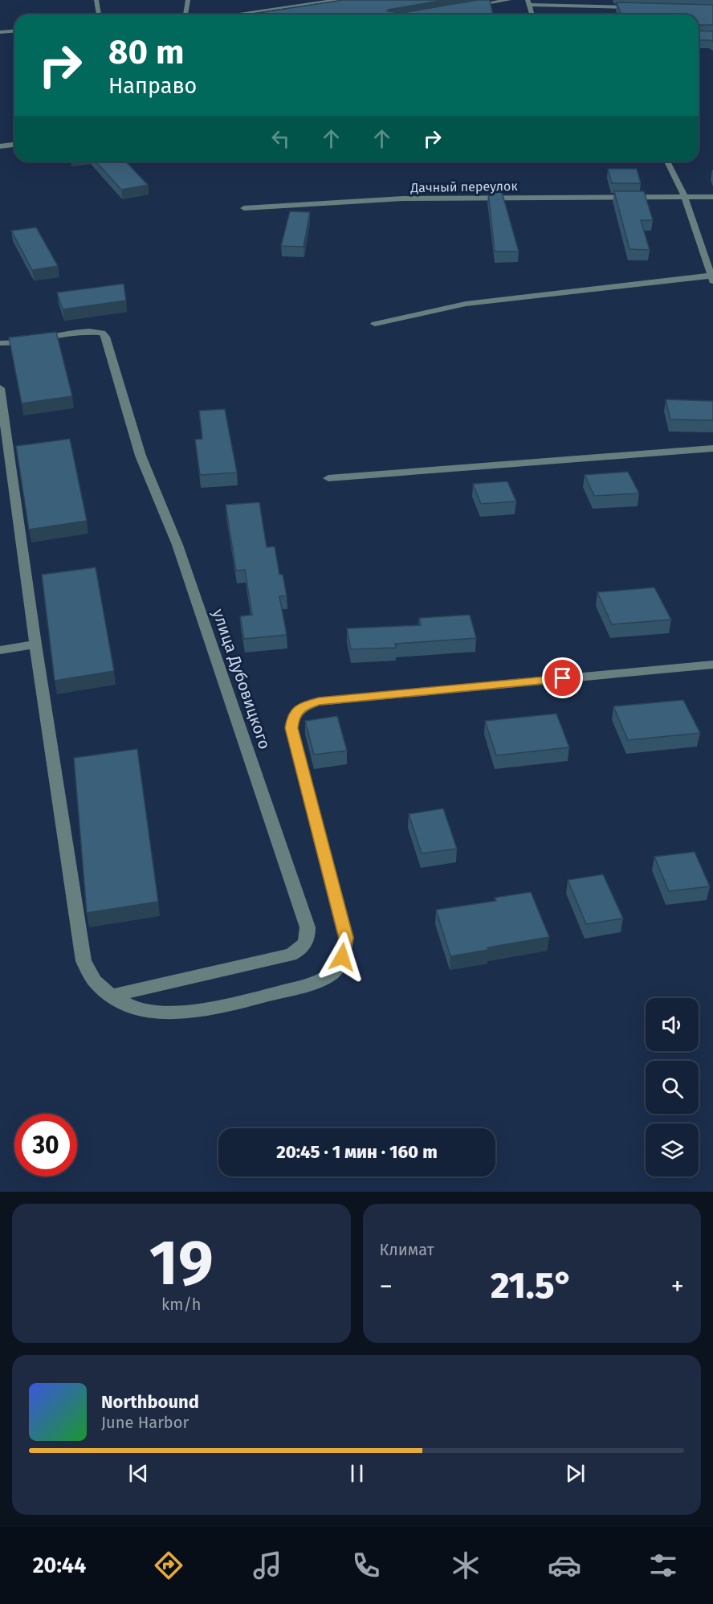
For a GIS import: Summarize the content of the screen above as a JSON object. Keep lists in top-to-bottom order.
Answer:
{
  "streets": {
    "street": ["Дачный переулок", "улица Дубовицкого"]
  },
  "page": {
    "turn": ["80 m", "Направо"],
    "limit": "30",
    "trip": "20:45 · 1 мин · 160 m",
    "tile": [
      ["19", "km/h"],
      "Климат"
    ],
    "heat": ["−", "21.5°", "+"],
    "song": ["Northbound", "June Harbor"],
    "tabs": "20:44"
  }
}
